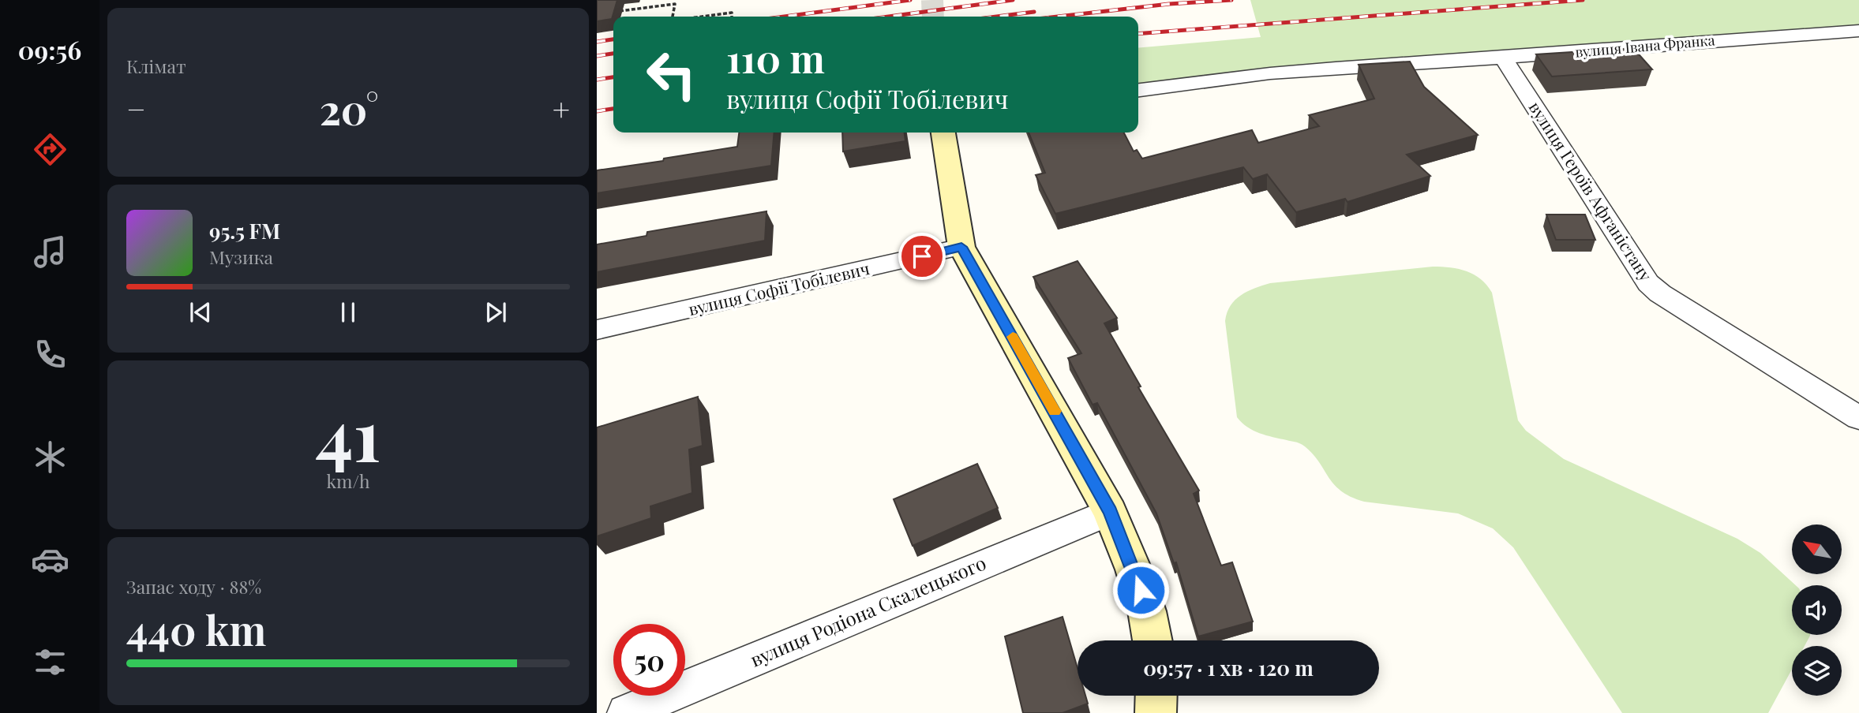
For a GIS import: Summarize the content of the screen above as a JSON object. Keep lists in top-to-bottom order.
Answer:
{
  "streets": {
    "street": [
      "вулиця Івана Франка",
      "вулиця Героїв Афганістану",
      "вулиця Софії Тобілевич",
      "вулиця Родіона Скалецького"
    ]
  },
  "crossings": [
    ["вулиця Івана Франка", "вулиця Героїв Афганістану"]
  ],
  "north": "top left",
  "page": {
    "tabs": "09:56",
    "tile": [
      "Клімат",
      ["41", "km/h"],
      ["Запас ходу · 88%", "440 km"]
    ],
    "turn": ["110 m", "вулиця Софії Тобілевич"],
    "heat": ["−", "20°", "+"],
    "song": ["95.5 FM", "Музика"],
    "limit": "50",
    "trip": "09:57 · 1 хв · 120 m"
  }
}
